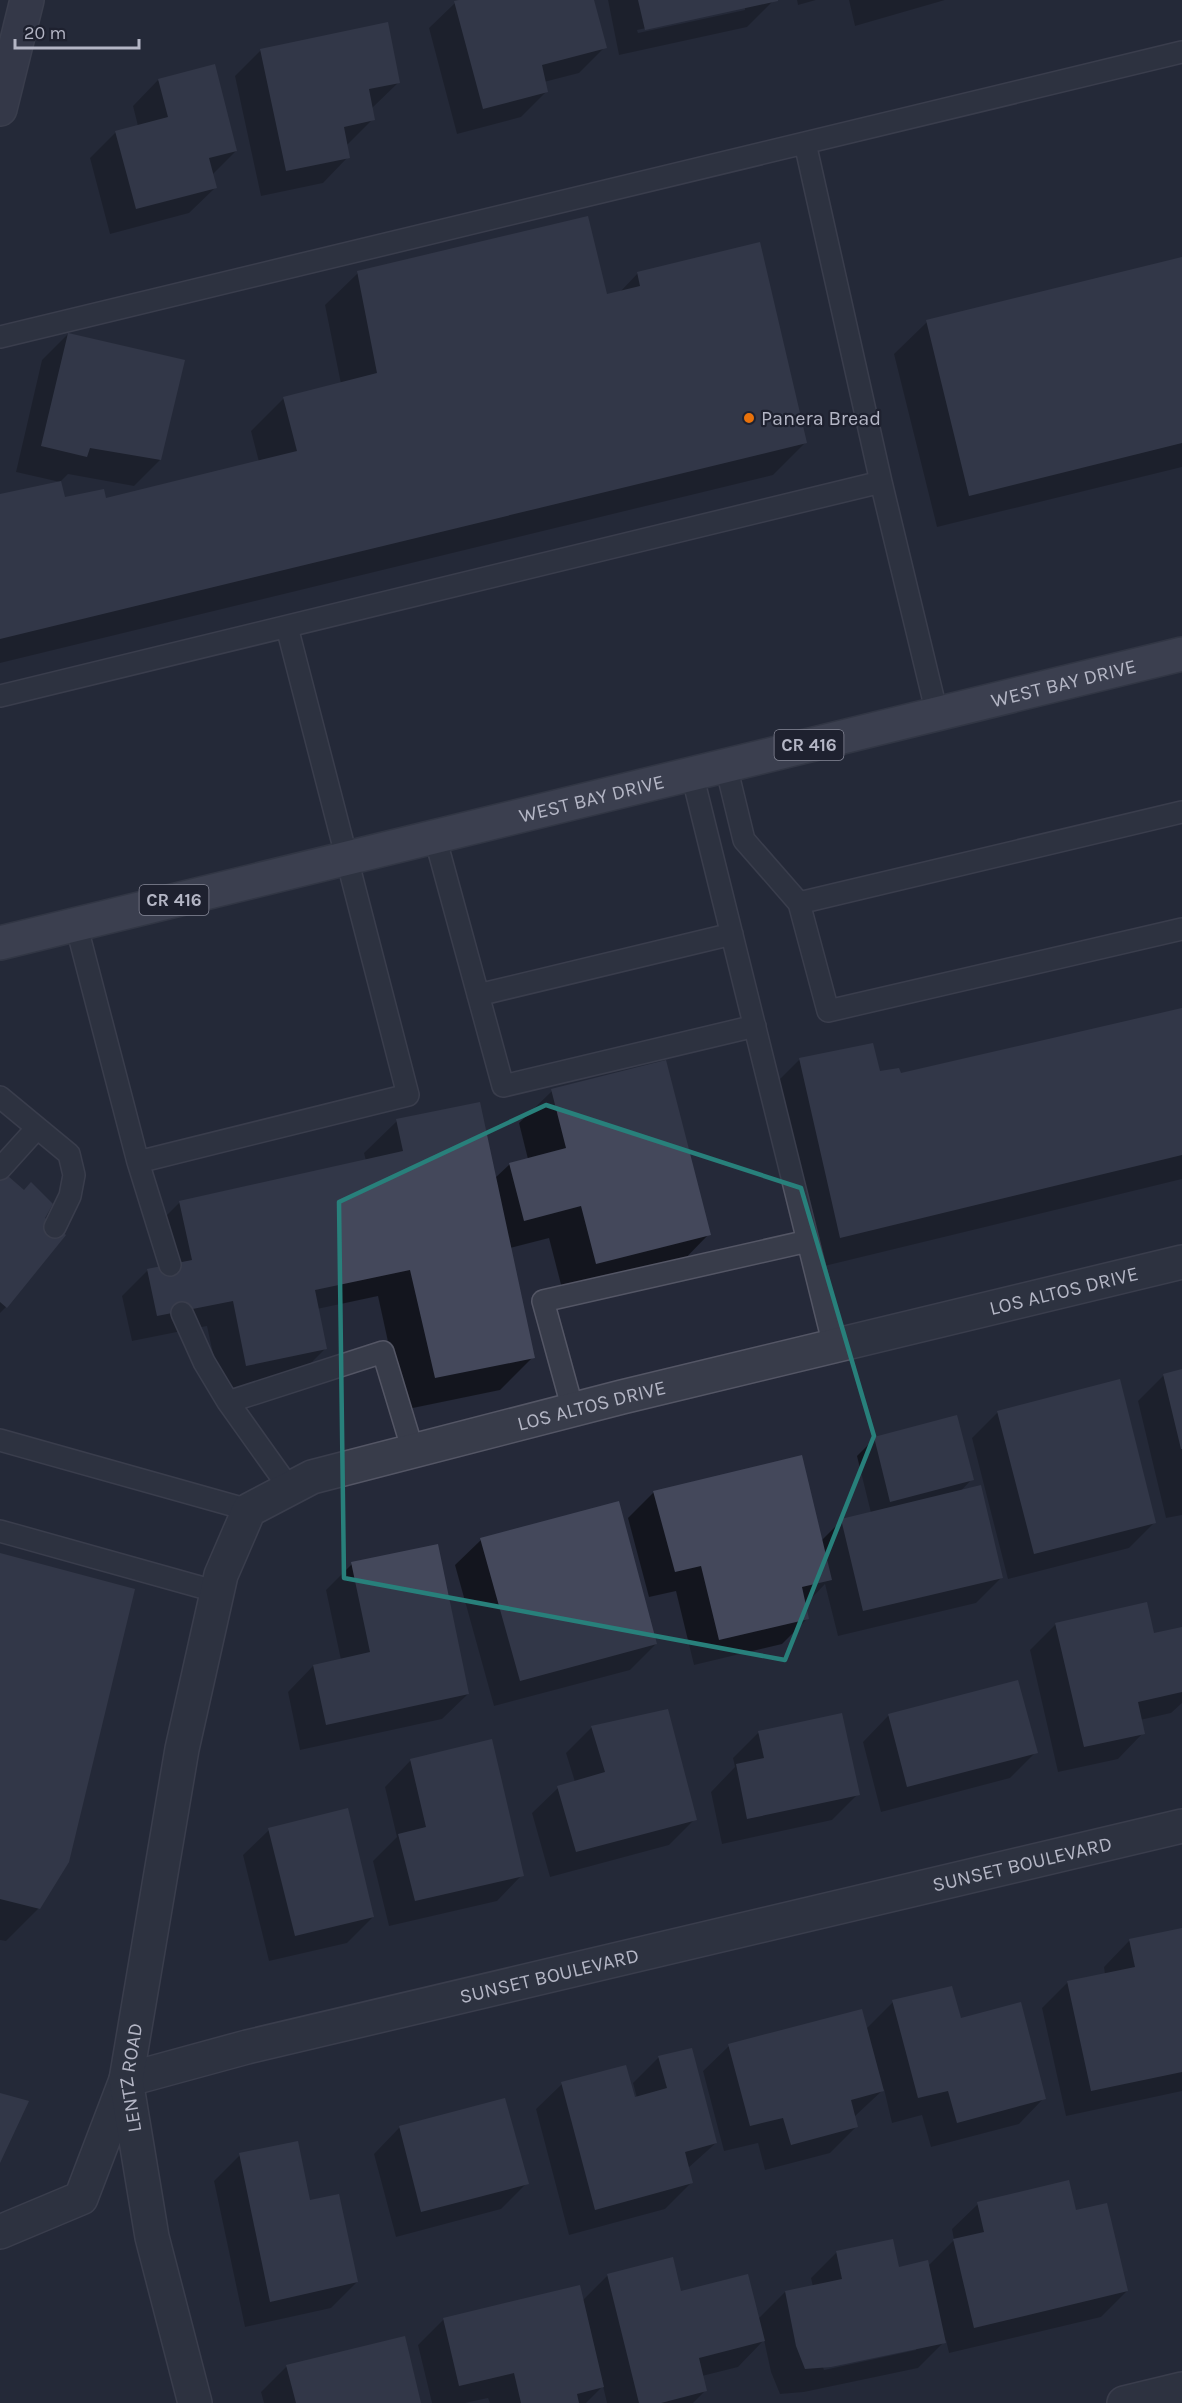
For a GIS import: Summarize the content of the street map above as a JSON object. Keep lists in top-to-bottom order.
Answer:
{
  "streets": {
    "main road": ["WEST BAY DRIVE", "CR 416"],
    "street": ["LOS ALTOS DRIVE", "SUNSET BOULEVARD", "LENTZ ROAD"]
  },
  "crossings": [
    ["SUNSET BOULEVARD", "LENTZ ROAD"]
  ],
  "places": ["Panera Bread"],
  "scale_bar": "20 m"
}
